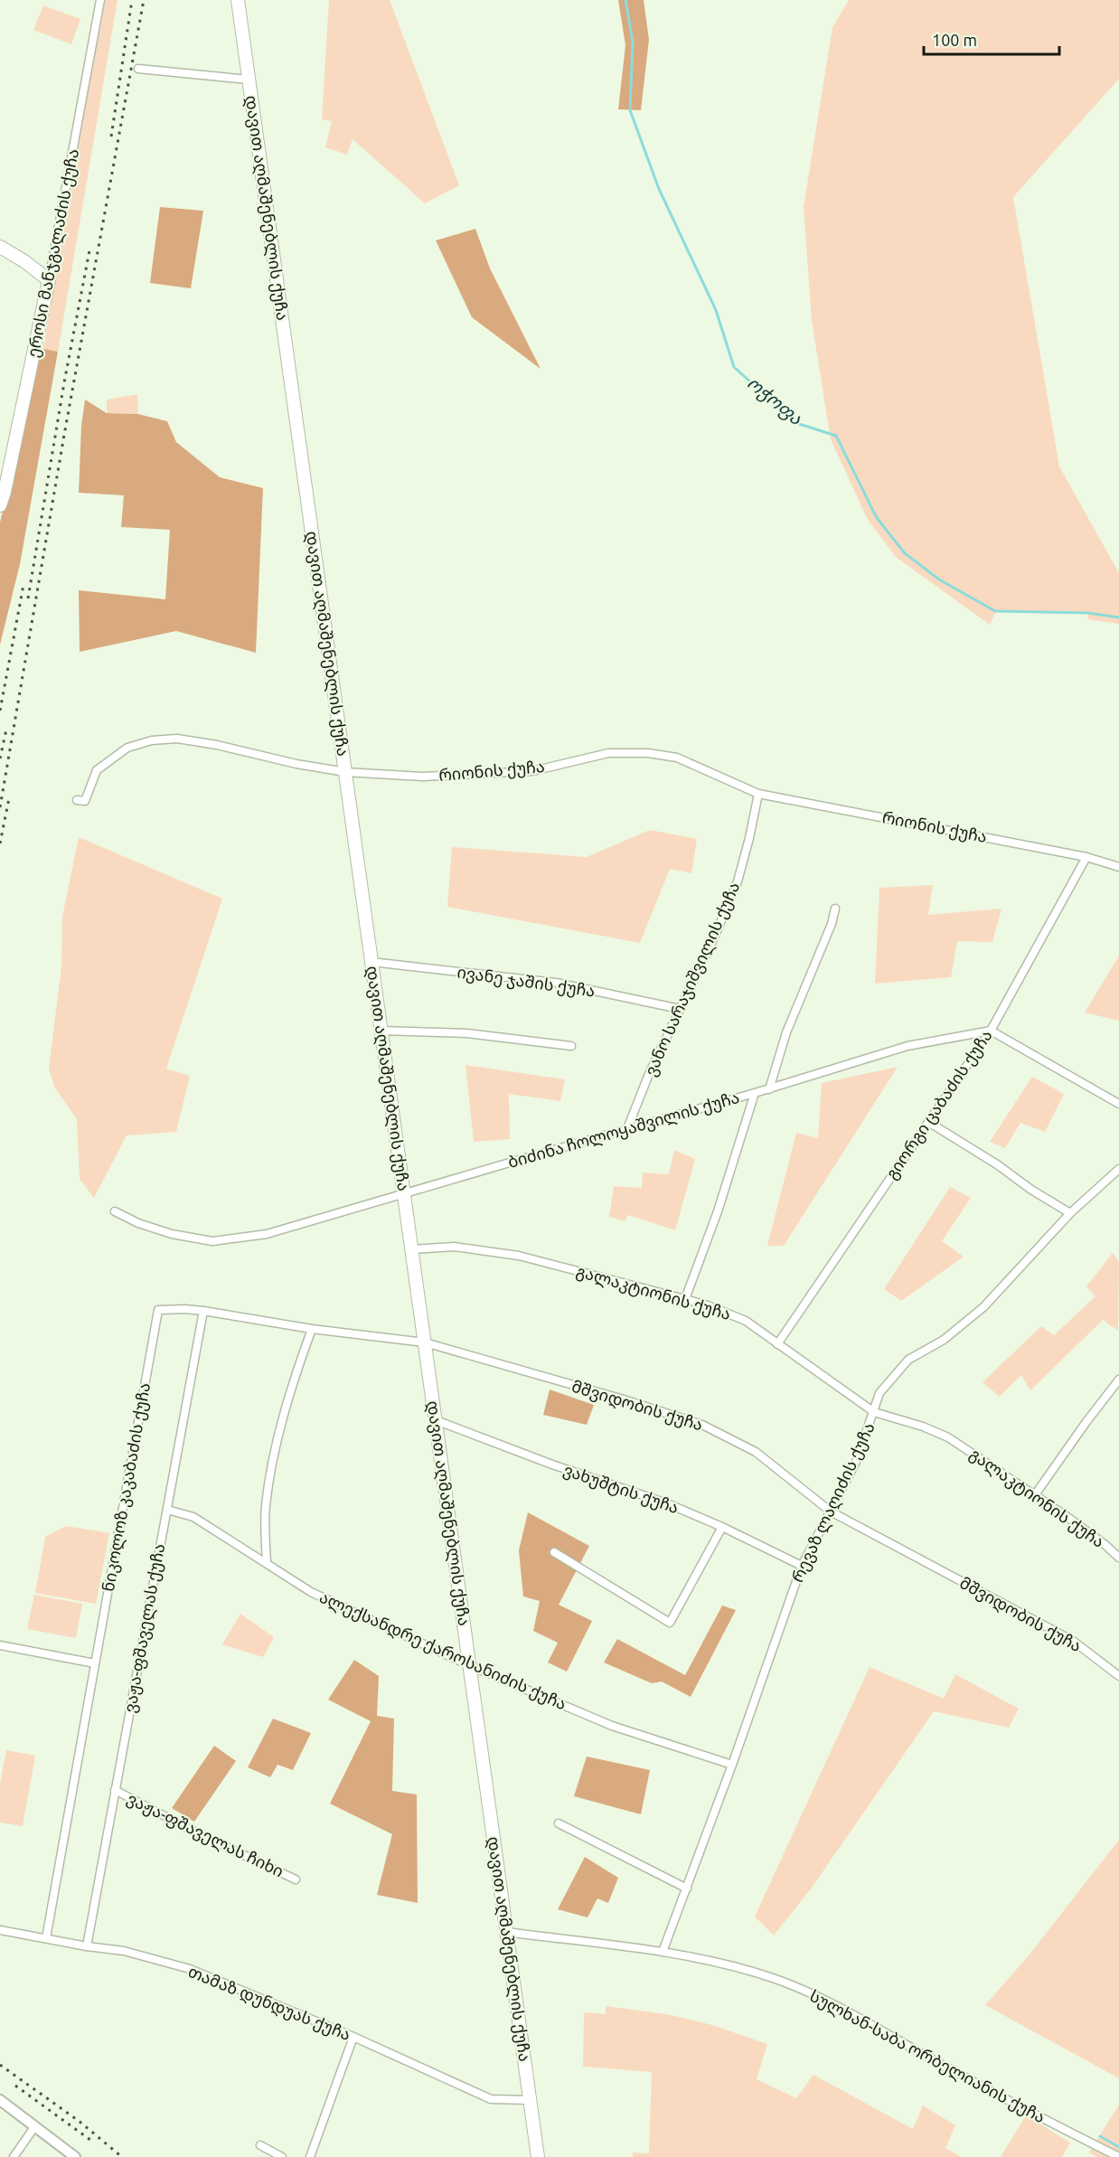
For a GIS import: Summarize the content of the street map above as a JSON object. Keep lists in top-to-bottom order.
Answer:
{
  "streets": {
    "main road": ["დავით აღმაშენებლის ქუჩა", "ეროსი მანჯგალაძის ქუჩა"],
    "street": [
      "რიონის ქუჩა",
      "ვანო სარაჯიშვილის ქუჩა",
      "ივანე ჯაშის ქუჩა",
      "გიორგი ცაბაძის ქუჩა",
      "ბიძინა ჩოლოყაშვილის ქუჩა",
      "გალაკტიონის ქუჩა",
      "მშვიდობის ქუჩა",
      "ნიკოლოზ კაკაბაძის ქუჩა",
      "ვახუშტის ქუჩა",
      "რევაზ ლაღიძის ქუჩა",
      "ვაჟა-ფშაველას ქუჩა",
      "ალექსანდრე ქაროსანიძის ქუჩა",
      "ვაჟა-ფშაველას ჩიხი",
      "თამაზ დუნდუას ქუჩა",
      "სულხან-საბა ორბელიანის ქუჩა"
    ]
  },
  "crossings": [
    ["დავით აღმაშენებლის ქუჩა", "რიონის ქუჩა"],
    ["დავით აღმაშენებლის ქუჩა", "ივანე ჯაშის ქუჩა"],
    ["დავით აღმაშენებლის ქუჩა", "ბიძინა ჩოლოყაშვილის ქუჩა"],
    ["დავით აღმაშენებლის ქუჩა", "გალაკტიონის ქუჩა"],
    ["დავით აღმაშენებლის ქუჩა", "მშვიდობის ქუჩა"],
    ["დავით აღმაშენებლის ქუჩა", "ვახუშტის ქუჩა"],
    ["დავით აღმაშენებლის ქუჩა", "ალექსანდრე ქაროსანიძის ქუჩა"],
    ["დავით აღმაშენებლის ქუჩა", "თამაზ დუნდუას ქუჩა"],
    ["დავით აღმაშენებლის ქუჩა", "სულხან-საბა ორბელიანის ქუჩა"],
    ["რიონის ქუჩა", "ვანო სარაჯიშვილის ქუჩა"],
    ["რიონის ქუჩა", "გიორგი ცაბაძის ქუჩა"],
    ["ვანო სარაჯიშვილის ქუჩა", "ივანე ჯაშის ქუჩა"],
    ["ვანო სარაჯიშვილის ქუჩა", "ბიძინა ჩოლოყაშვილის ქუჩა"],
    ["გიორგი ცაბაძის ქუჩა", "ბიძინა ჩოლოყაშვილის ქუჩა"],
    ["გიორგი ცაბაძის ქუჩა", "გალაკტიონის ქუჩა"],
    ["გალაკტიონის ქუჩა", "რევაზ ლაღიძის ქუჩა"],
    ["მშვიდობის ქუჩა", "ნიკოლოზ კაკაბაძის ქუჩა"],
    ["მშვიდობის ქუჩა", "რევაზ ლაღიძის ქუჩა"],
    ["მშვიდობის ქუჩა", "ვაჟა-ფშაველას ქუჩა"],
    ["ნიკოლოზ კაკაბაძის ქუჩა", "თამაზ დუნდუას ქუჩა"],
    ["ვახუშტის ქუჩა", "რევაზ ლაღიძის ქუჩა"],
    ["რევაზ ლაღიძის ქუჩა", "ალექსანდრე ქაროსანიძის ქუჩა"],
    ["რევაზ ლაღიძის ქუჩა", "სულხან-საბა ორბელიანის ქუჩა"],
    ["ვაჟა-ფშაველას ქუჩა", "ალექსანდრე ქაროსანიძის ქუჩა"],
    ["ვაჟა-ფშაველას ქუჩა", "ვაჟა-ფშაველას ჩიხი"],
    ["ვაჟა-ფშაველას ქუჩა", "თამაზ დუნდუას ქუჩა"]
  ],
  "water": ["ოჭოფა"],
  "scale_bar": "100 m"
}
